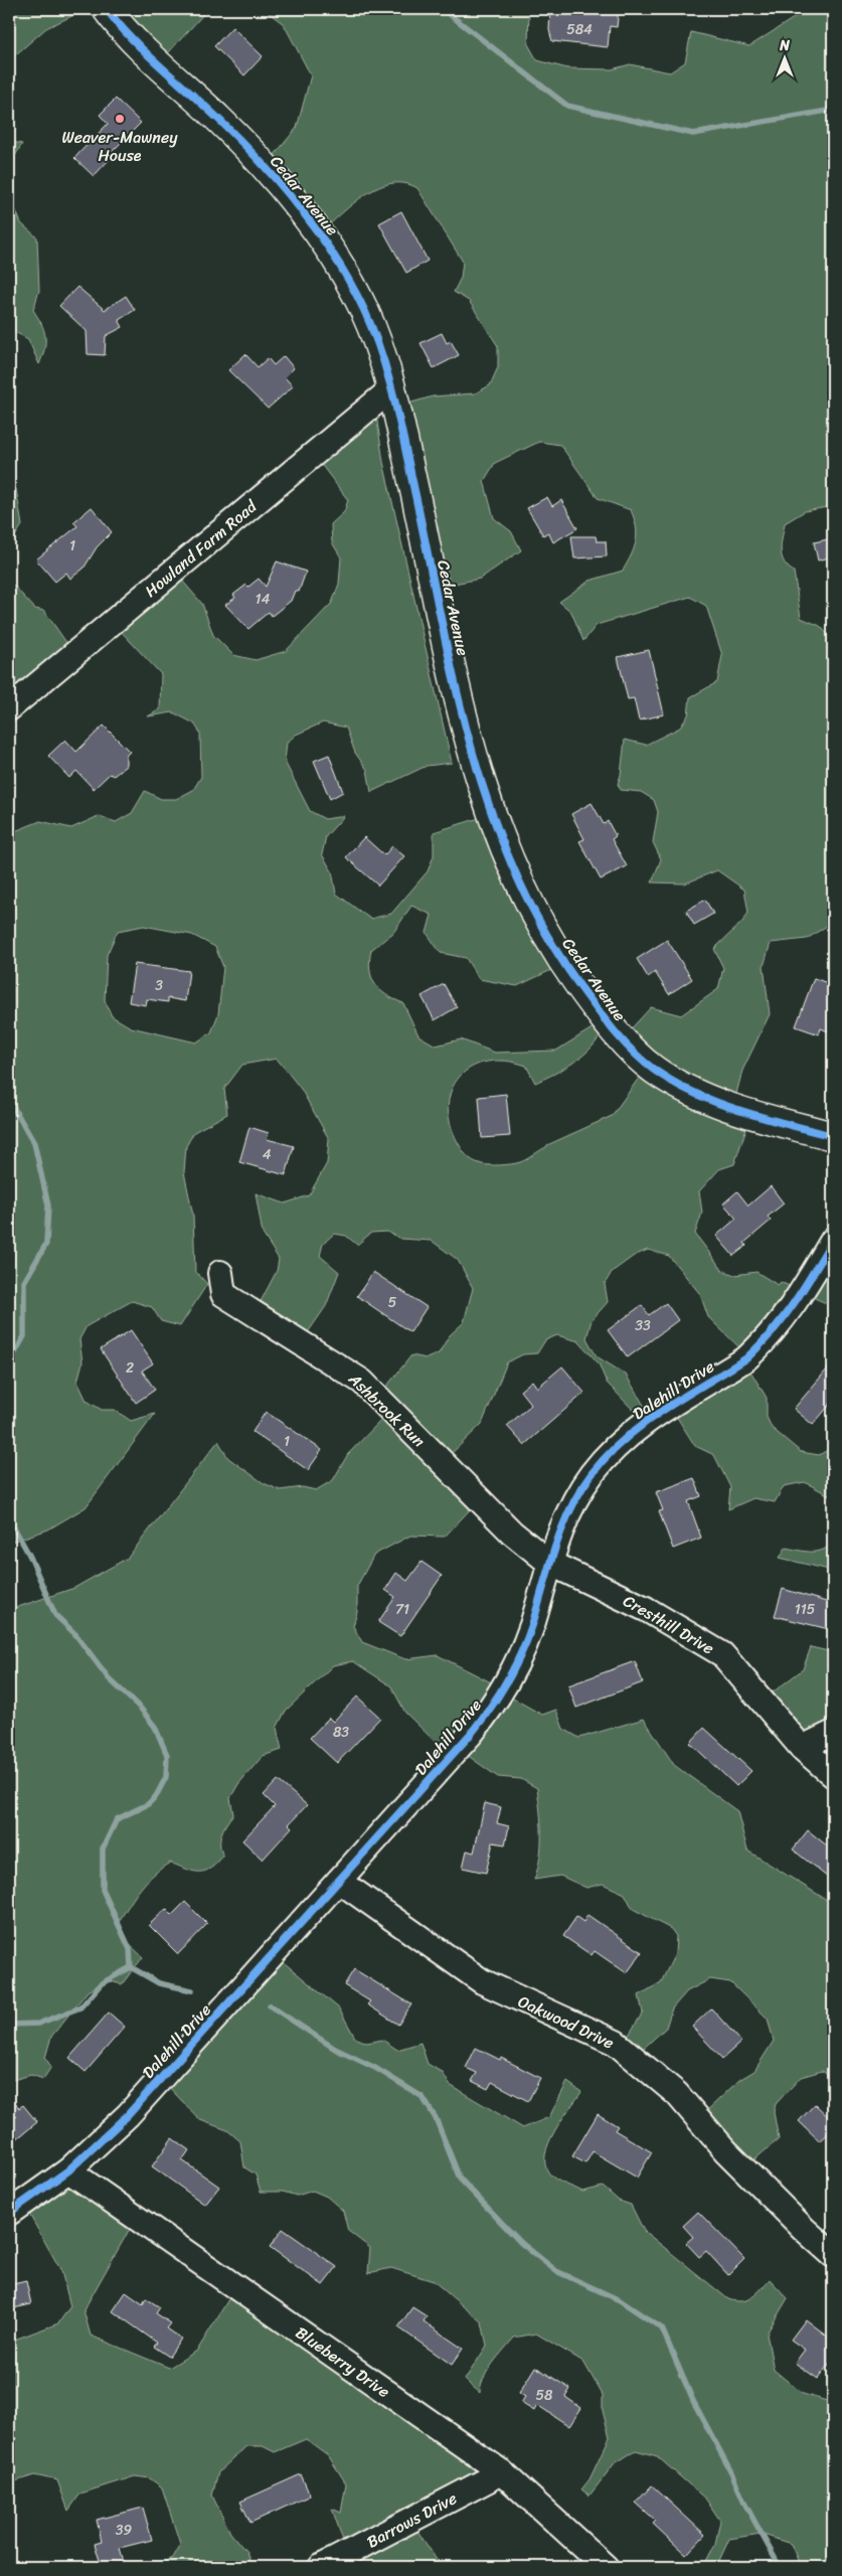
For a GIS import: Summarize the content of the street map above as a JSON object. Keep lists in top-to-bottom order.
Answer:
{
  "streets": {
    "street": [
      "Cedar Avenue",
      "Howland Farm Road",
      "Dalehill Drive",
      "Ashbrook Run",
      "Cresthill Drive",
      "Oakwood Drive",
      "Blueberry Drive",
      "Barrows Drive"
    ]
  },
  "crossings": [
    ["Cedar Avenue", "Howland Farm Road"],
    ["Dalehill Drive", "Ashbrook Run"],
    ["Dalehill Drive", "Cresthill Drive"],
    ["Dalehill Drive", "Oakwood Drive"],
    ["Dalehill Drive", "Blueberry Drive"],
    ["Ashbrook Run", "Cresthill Drive"],
    ["Blueberry Drive", "Barrows Drive"]
  ],
  "places": ["Weaver-Mawney House"],
  "house_numbers": [
    "584",
    "1",
    "14",
    "3",
    "4",
    "5",
    "33",
    "2",
    "1",
    "71",
    "115",
    "83",
    "58",
    "39"
  ],
  "north": "top"
}
